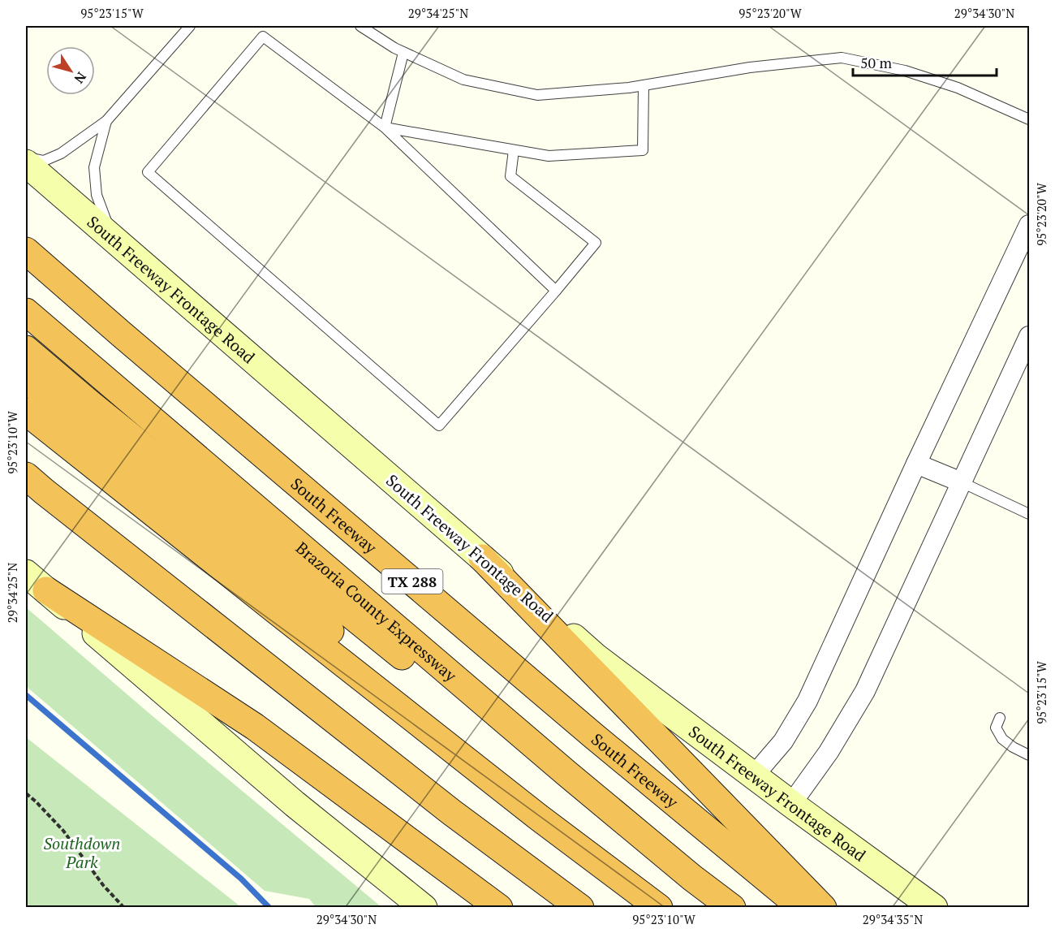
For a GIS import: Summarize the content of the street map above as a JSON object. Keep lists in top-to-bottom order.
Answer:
{
  "streets": {
    "highway": ["South Freeway", "TX 288", "Brazoria County Expressway"],
    "main road": ["South Freeway Frontage Road"]
  },
  "parks": ["Southdown Park"],
  "scale_bar": "50 m",
  "north": "bottom right",
  "coordinates": [
    "95°23'15\"W",
    "29°34'25\"N",
    "95°23'20\"W",
    "29°34'30\"N",
    "95°23'10\"W",
    "29°34'35\"N"
  ]
}
